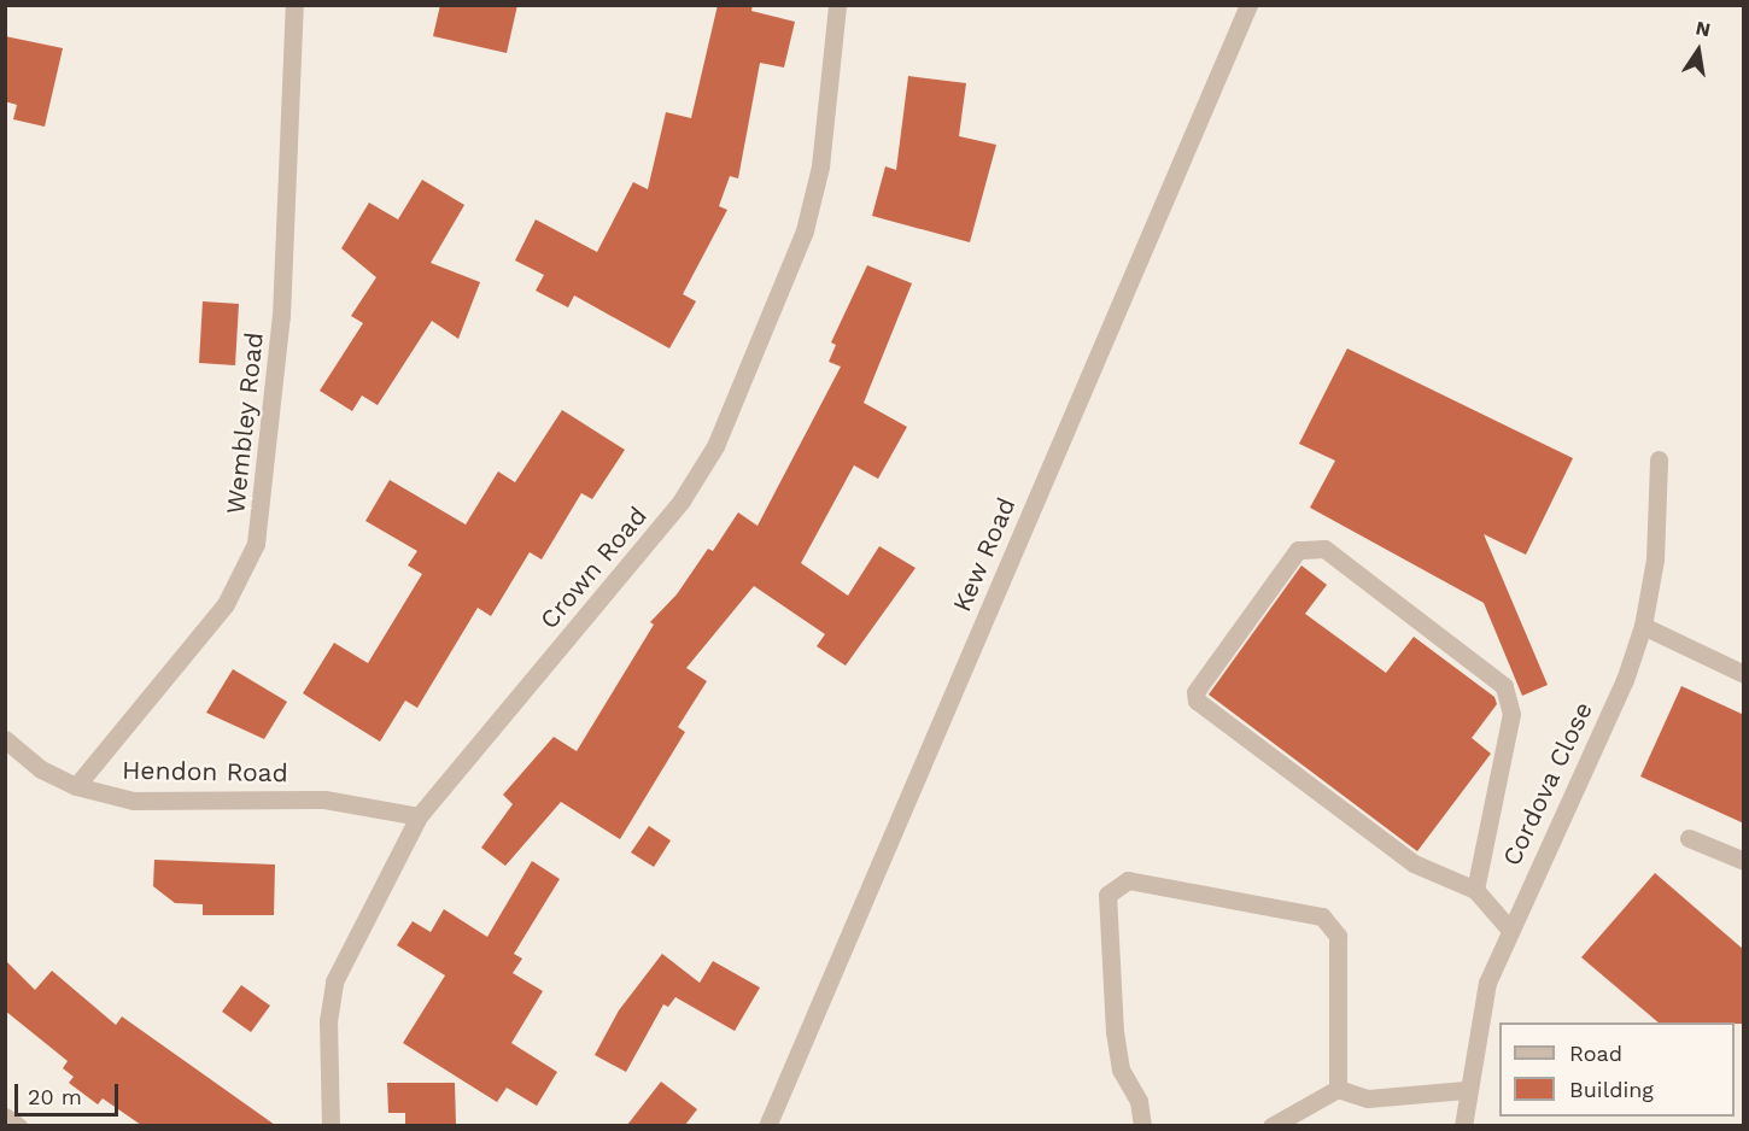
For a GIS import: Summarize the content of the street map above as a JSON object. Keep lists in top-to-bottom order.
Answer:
{
  "streets": {
    "street": [
      "Wembley Road",
      "Kew Road",
      "Crown Road",
      "Hendon Road",
      "Cordova Close"
    ]
  },
  "crossings": [
    ["Wembley Road", "Hendon Road"],
    ["Crown Road", "Hendon Road"]
  ],
  "legend": ["Road", "Building"],
  "scale_bar": "20 m",
  "north": "top"
}
